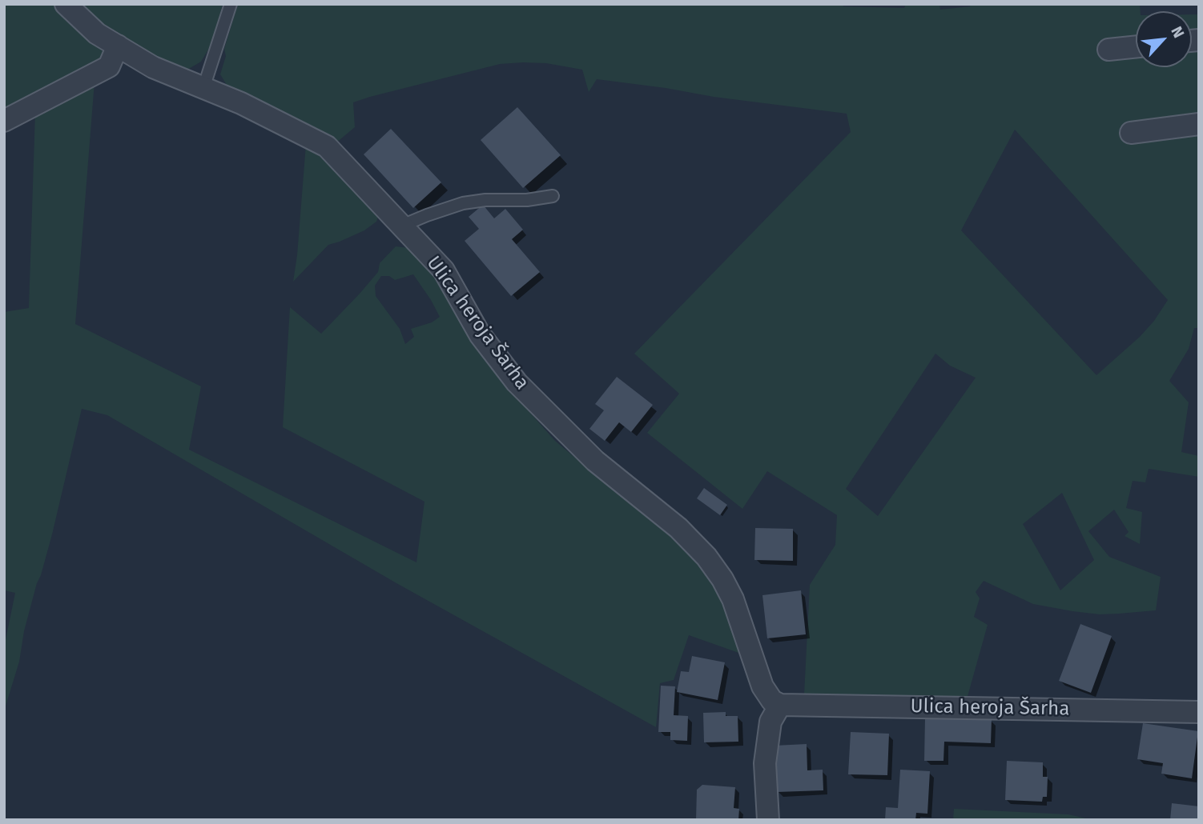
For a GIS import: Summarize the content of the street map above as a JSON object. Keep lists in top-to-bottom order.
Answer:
{
  "streets": {
    "street": ["Ulica heroja Šarha"]
  },
  "north": "top right"
}
